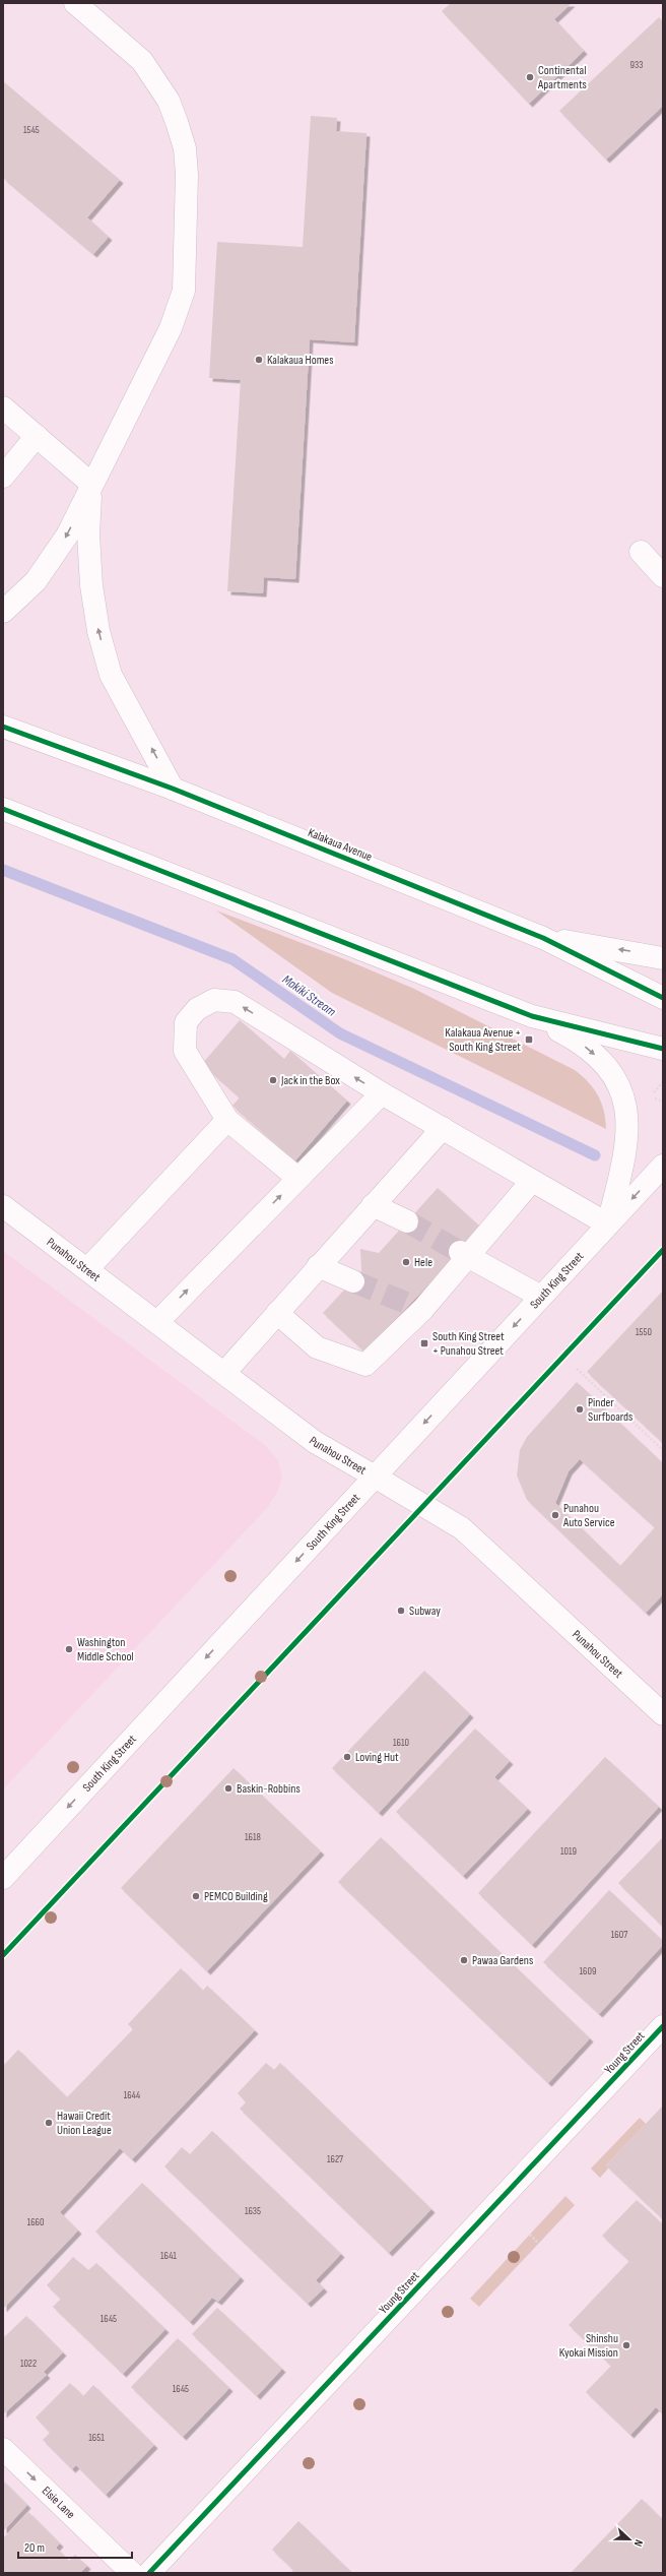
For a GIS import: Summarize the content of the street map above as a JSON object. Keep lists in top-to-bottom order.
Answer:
{
  "streets": {
    "main road": [
      "Kalakaua Avenue",
      "Punahou Street",
      "South King Street",
      "Young Street",
      "Elsie Lane"
    ]
  },
  "crossings": [
    ["Punahou Street", "South King Street"]
  ],
  "one_way": ["Elsie Lane"],
  "water": ["Makiki Stream"],
  "places": {
    "other": [
      "Continental Apartments",
      "Kalakaua Homes",
      "Jack in the Box",
      "Hele",
      "Pinder Surfboards",
      "Punahou Auto Service",
      "Subway",
      "Washington Middle School",
      "Loving Hut",
      "Baskin-Robbins",
      "PEMCO Building",
      "Pawaa Gardens",
      "Hawaii Credit Union League",
      "Shinshu Kyokai Mission"
    ],
    "transit": ["Kalakaua Avenue + South King Street", "South King Street + Punahou Street"]
  },
  "house_numbers": [
    "933",
    "1545",
    "1550",
    "1610",
    "1618",
    "1019",
    "1607",
    "1609",
    "1644",
    "1627",
    "1635",
    "1660",
    "1641",
    "1645",
    "1022",
    "1645",
    "1651"
  ],
  "scale_bar": "20 m",
  "north": "right"
}
